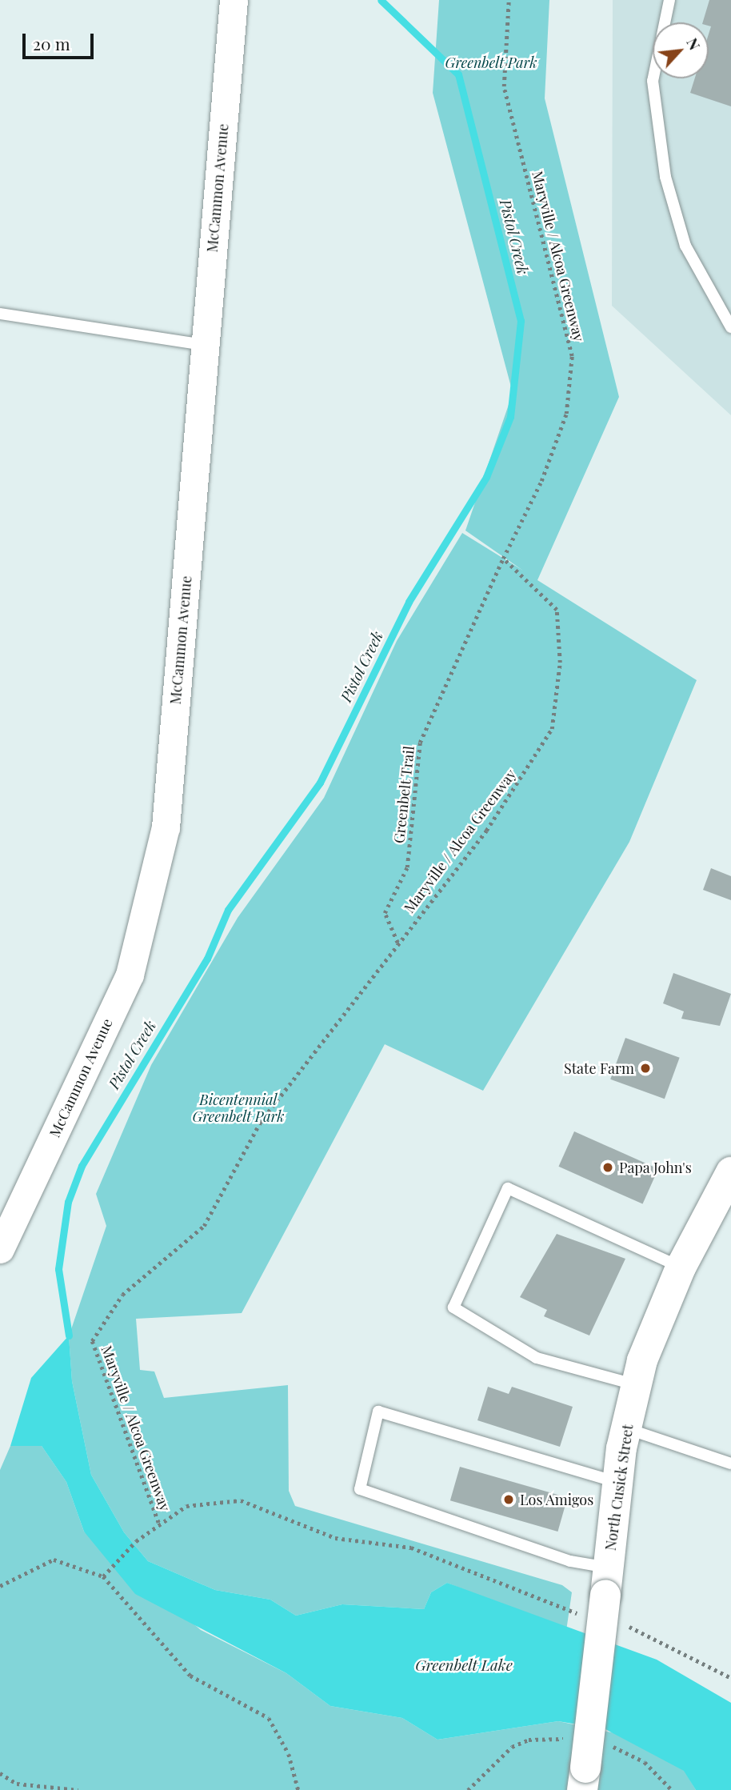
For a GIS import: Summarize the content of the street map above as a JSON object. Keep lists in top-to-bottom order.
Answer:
{
  "streets": {
    "main road": ["North Cusick Street"],
    "street": ["McCammon Avenue"],
    "path": ["Maryville / Alcoa Greenway", "Greenbelt Trail"]
  },
  "crossings": [
    ["Maryville / Alcoa Greenway", "Greenbelt Trail"]
  ],
  "water": ["Pistol Creek", "Greenbelt Lake"],
  "parks": ["Greenbelt Park", "Bicentennial Greenbelt Park"],
  "places": ["State Farm", "Papa John's", "Los Amigos"],
  "scale_bar": "20 m",
  "north": "top right"
}
